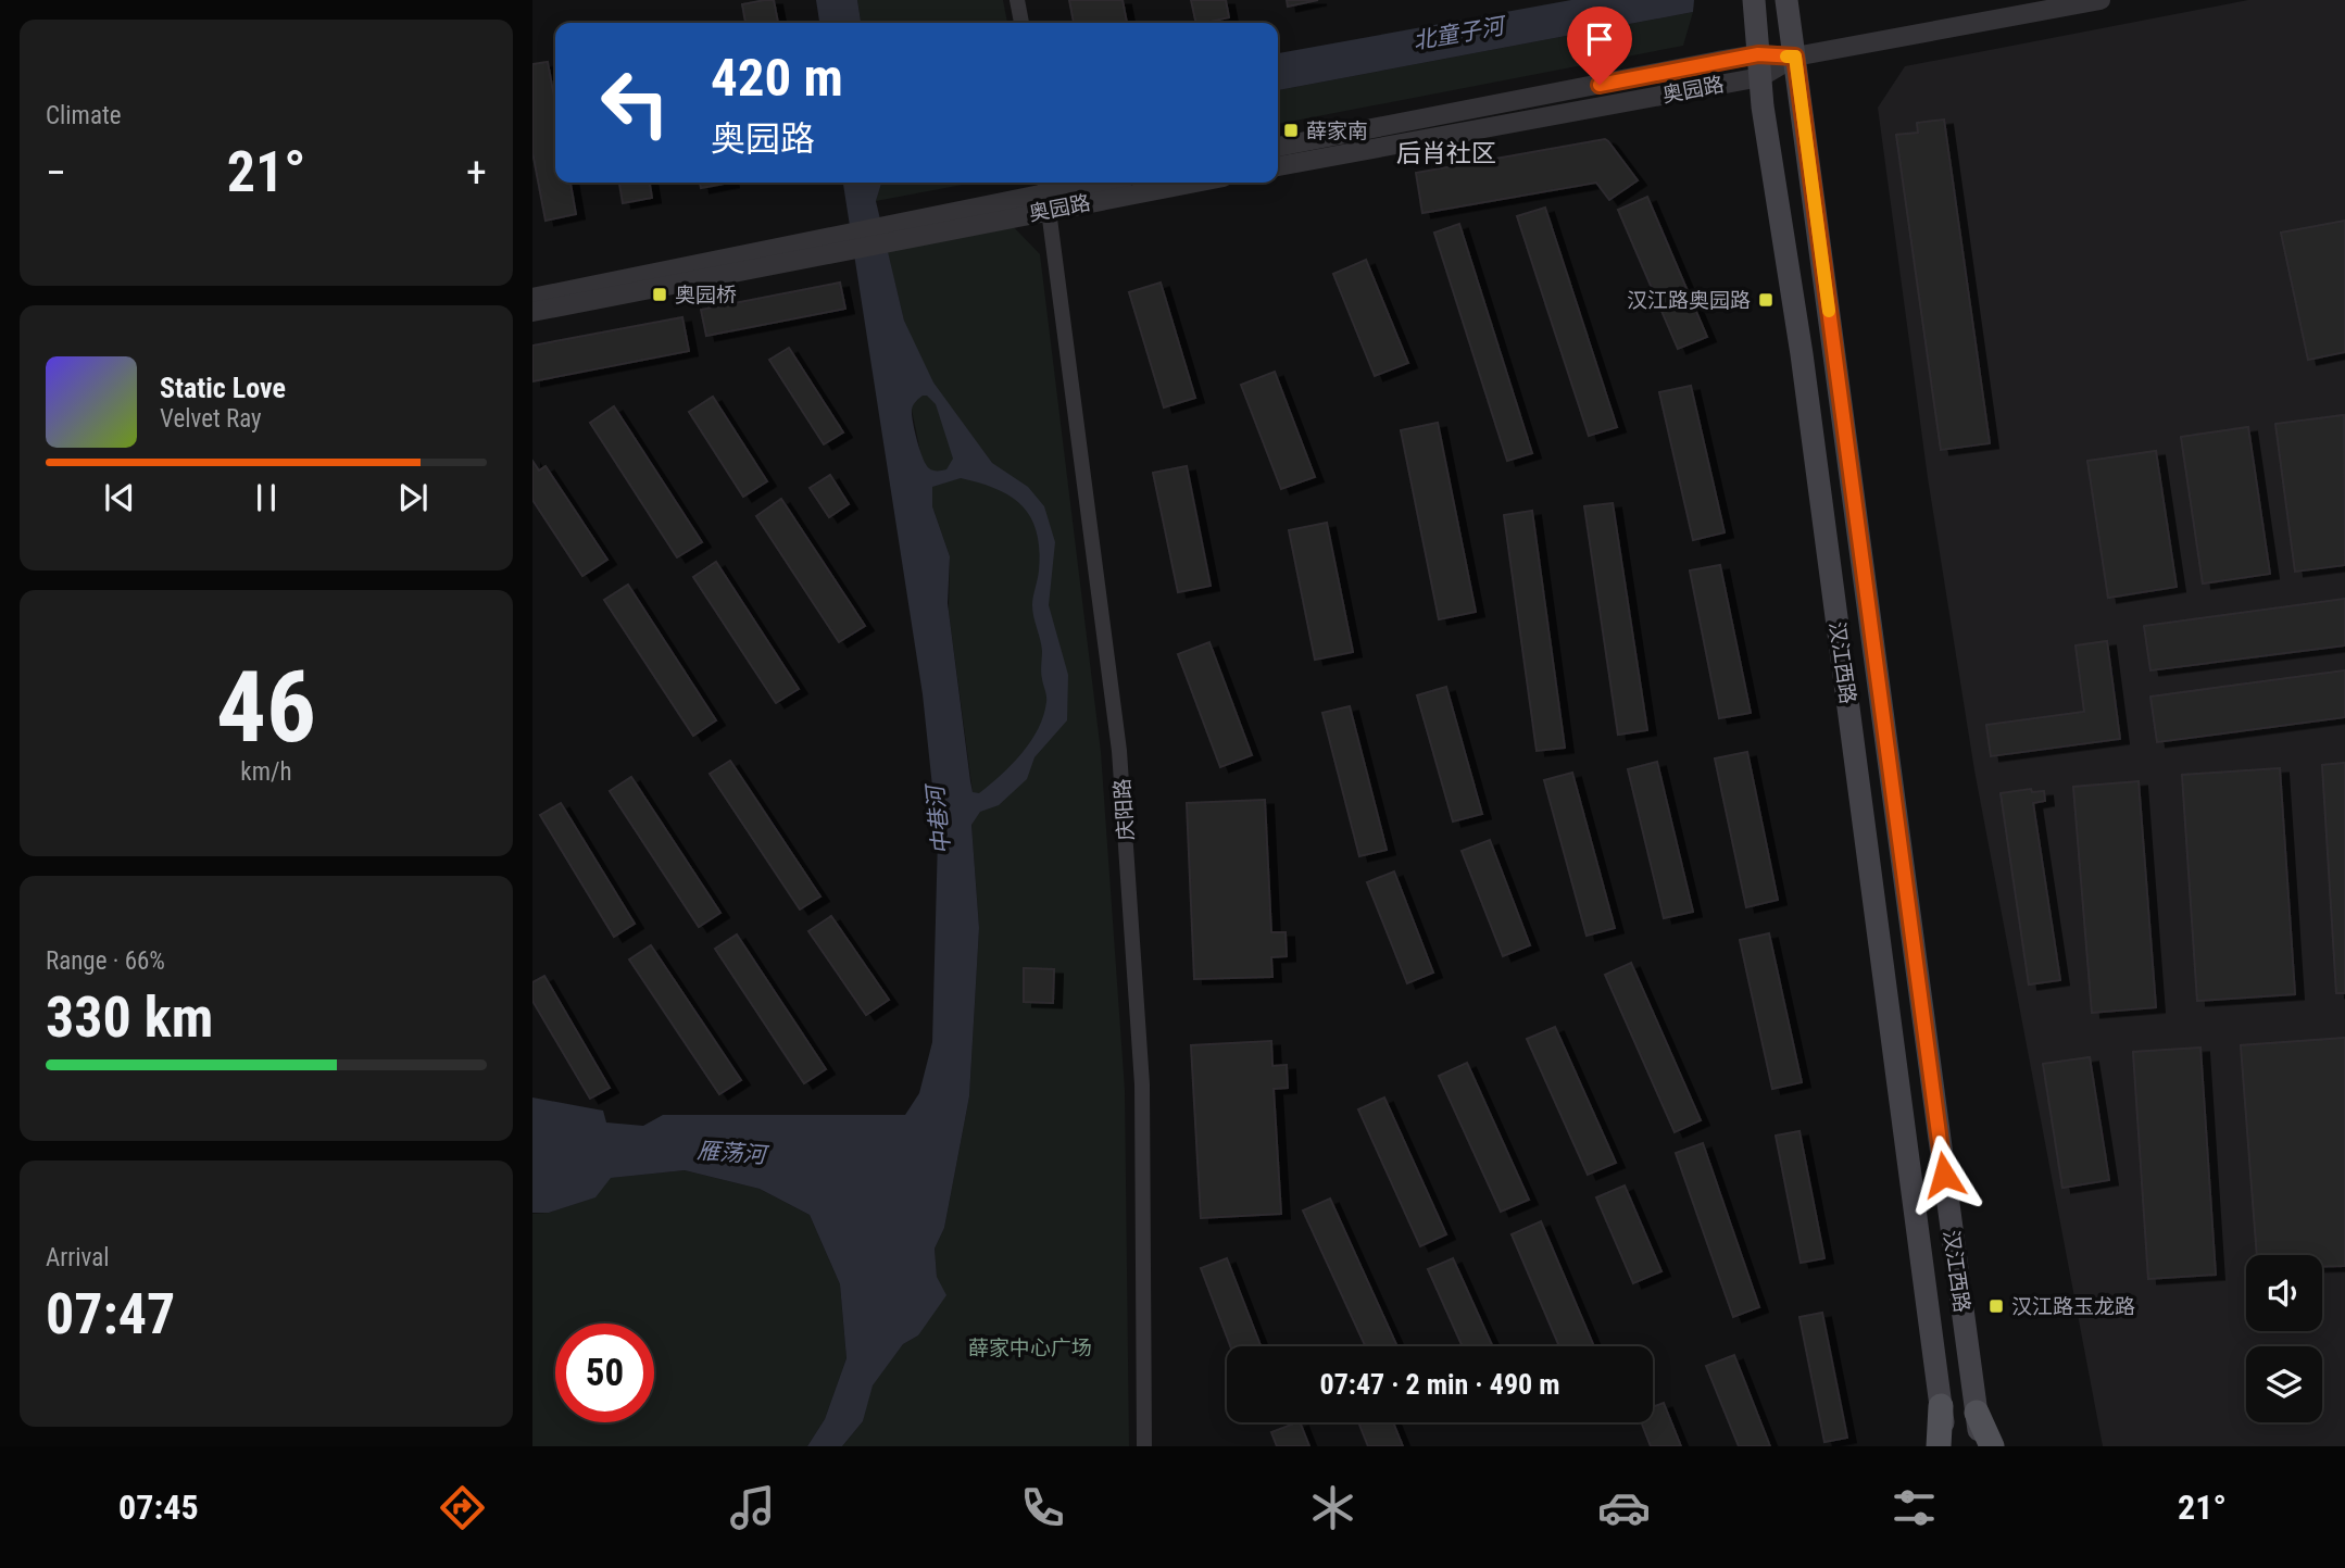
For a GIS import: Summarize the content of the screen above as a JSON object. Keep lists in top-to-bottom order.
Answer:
{
  "streets": {
    "main road": ["汉江西路"],
    "street": ["奥园路", "庆阳路"]
  },
  "crossings": [
    ["奥园路", "汉江西路"],
    ["奥园路", "庆阳路"]
  ],
  "districts": ["后肖社区"],
  "water": ["北童子河", "中巷河", "雁荡河"],
  "parks": ["薛家中心广场"],
  "places": {
    "transit": [
      "薛家南",
      "奥园桥",
      "汉江路奥园路",
      "汉江路玉龙路"
    ]
  },
  "page": {
    "tile": [
      "Climate",
      ["46", "km/h"],
      ["Range · 66%", "330 km"],
      ["Arrival", "07:47"]
    ],
    "turn": ["420 m", "奥园路"],
    "heat": ["−", "21°", "+"],
    "song": ["Static Love", "Velvet Ray"],
    "limit": "50",
    "trip": "07:47 · 2 min · 490 m",
    "tabs": ["07:45", "21°"]
  }
}
